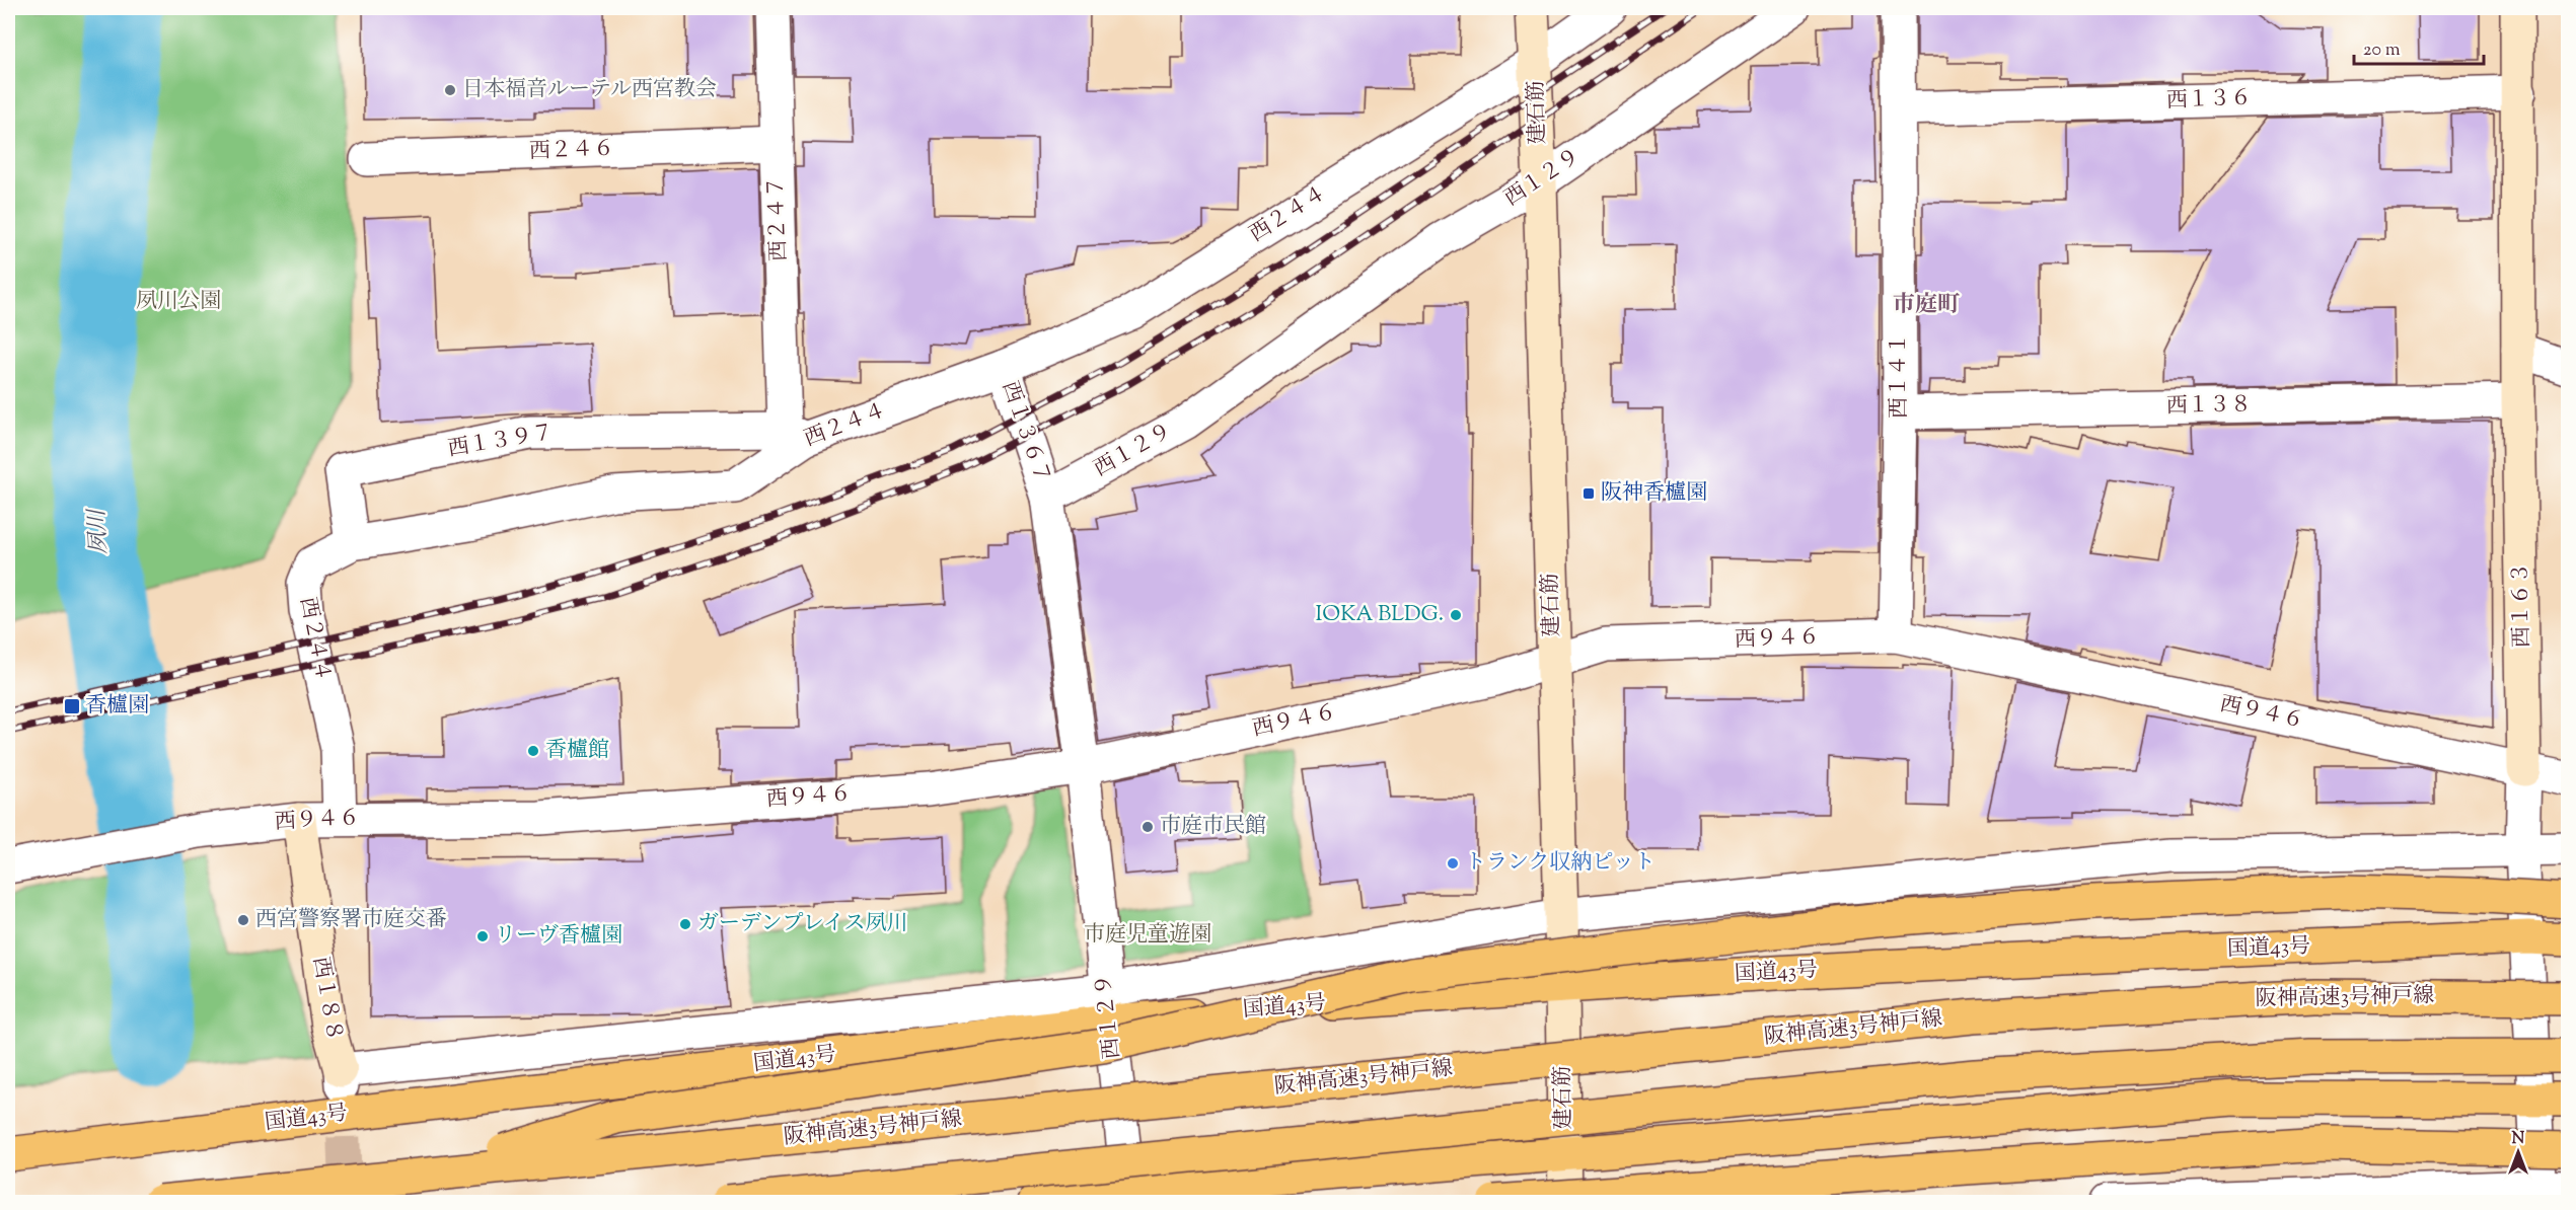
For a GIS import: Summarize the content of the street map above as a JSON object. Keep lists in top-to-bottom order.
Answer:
{
  "streets": {
    "highway": ["国道43号", "阪神高速3号神戸線"],
    "street": [
      "西１３６",
      "建石筋",
      "西２４６",
      "西１２９",
      "西２４４",
      "西２４７",
      "西１４１",
      "西１３８",
      "西１３６７",
      "西１３９７",
      "西１６３",
      "西９４６",
      "西１８８"
    ]
  },
  "crossings": [
    ["西１３６", "西１４１"],
    ["西１３６", "西１６３"],
    ["建石筋", "西１２９"],
    ["建石筋", "西２４４"],
    ["建石筋", "西９４６"],
    ["建石筋", "国道43号"],
    ["西２４６", "西２４７"],
    ["西１２９", "西１３６７"],
    ["西１２９", "西９４６"],
    ["西１２９", "国道43号"],
    ["西１２９", "西１８８"],
    ["西２４４", "西２４７"],
    ["西２４４", "西１３６７"],
    ["西２４４", "西１３９７"],
    ["西２４４", "西９４６"],
    ["西２４７", "西１３９７"],
    ["西１４１", "西１３８"],
    ["西１４１", "西９４６"],
    ["西１３８", "西１６３"],
    ["西１６３", "西９４６"],
    ["西１６３", "国道43号"],
    ["西９４６", "西１８８"],
    ["国道43号", "西１８８"]
  ],
  "districts": ["市庭町"],
  "water": ["夙川"],
  "parks": ["夙川公園", "市庭児童遊園"],
  "places": {
    "other": [
      "日本福音ルーテル西宮教会",
      "IOKA BLDG.",
      "香櫨館",
      "市庭市民館",
      "トランク収納ピット",
      "西宮警察署市庭交番",
      "ガーデンプレイス夙川",
      "リーヴ香櫨園"
    ],
    "transit": ["阪神香櫨園", "香櫨園"]
  },
  "scale_bar": "20 m",
  "north": "top"
}
